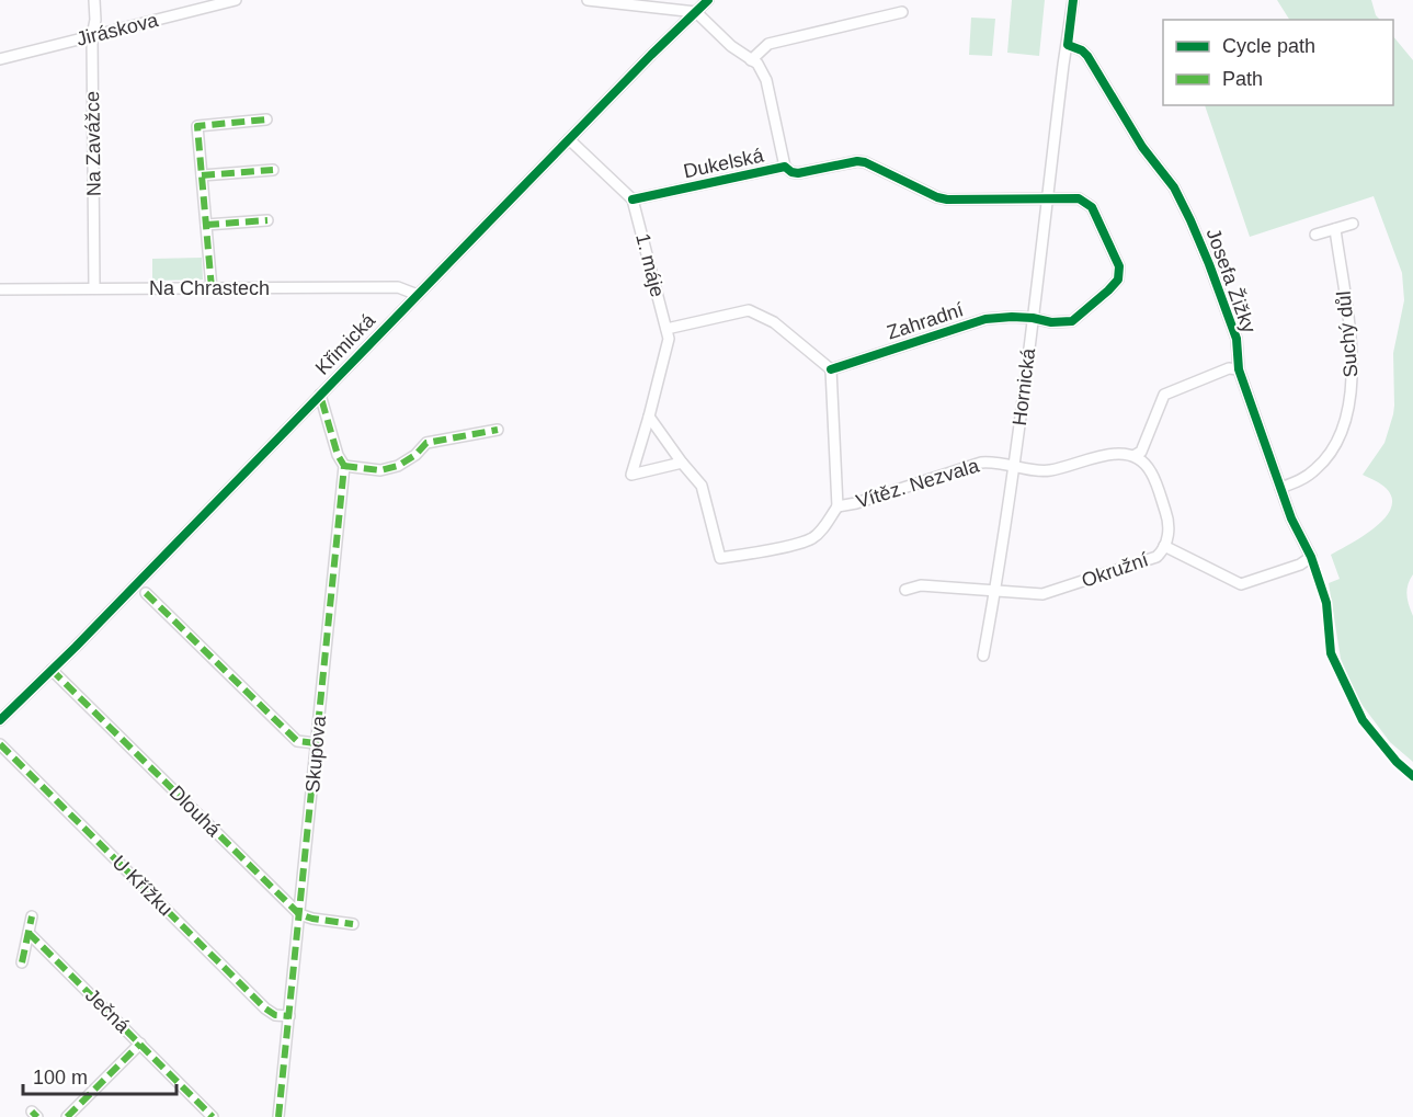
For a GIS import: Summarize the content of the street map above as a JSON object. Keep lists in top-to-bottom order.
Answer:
{
  "streets": {
    "street": [
      "Jiráskova",
      "Na Zavážce",
      "Dukelská",
      "1. máje",
      "Josefa Žižky",
      "Na Chrastech",
      "Zahradní",
      "Suchý důl",
      "Křimická",
      "Hornická",
      "Vítěz. Nezvala",
      "Okružní",
      "Skupova",
      "Dlouhá",
      "U Křížku",
      "Ječná"
    ]
  },
  "crossings": [
    ["Jiráskova", "Na Zavážce"],
    ["Na Zavážce", "Na Chrastech"],
    ["Dukelská", "1. máje"],
    ["Dukelská", "Zahradní"],
    ["Dukelská", "Hornická"],
    ["1. máje", "Vítěz. Nezvala"],
    ["Josefa Žižky", "Suchý důl"],
    ["Josefa Žižky", "Hornická"],
    ["Josefa Žižky", "Okružní"],
    ["Na Chrastech", "Křimická"],
    ["Zahradní", "Hornická"],
    ["Křimická", "Skupova"],
    ["Křimická", "Dlouhá"],
    ["Hornická", "Vítěz. Nezvala"],
    ["Hornická", "Okružní"],
    ["Skupova", "Dlouhá"],
    ["Skupova", "U Křížku"]
  ],
  "legend": ["Cycle path", "Path"],
  "scale_bar": "100 m"
}
